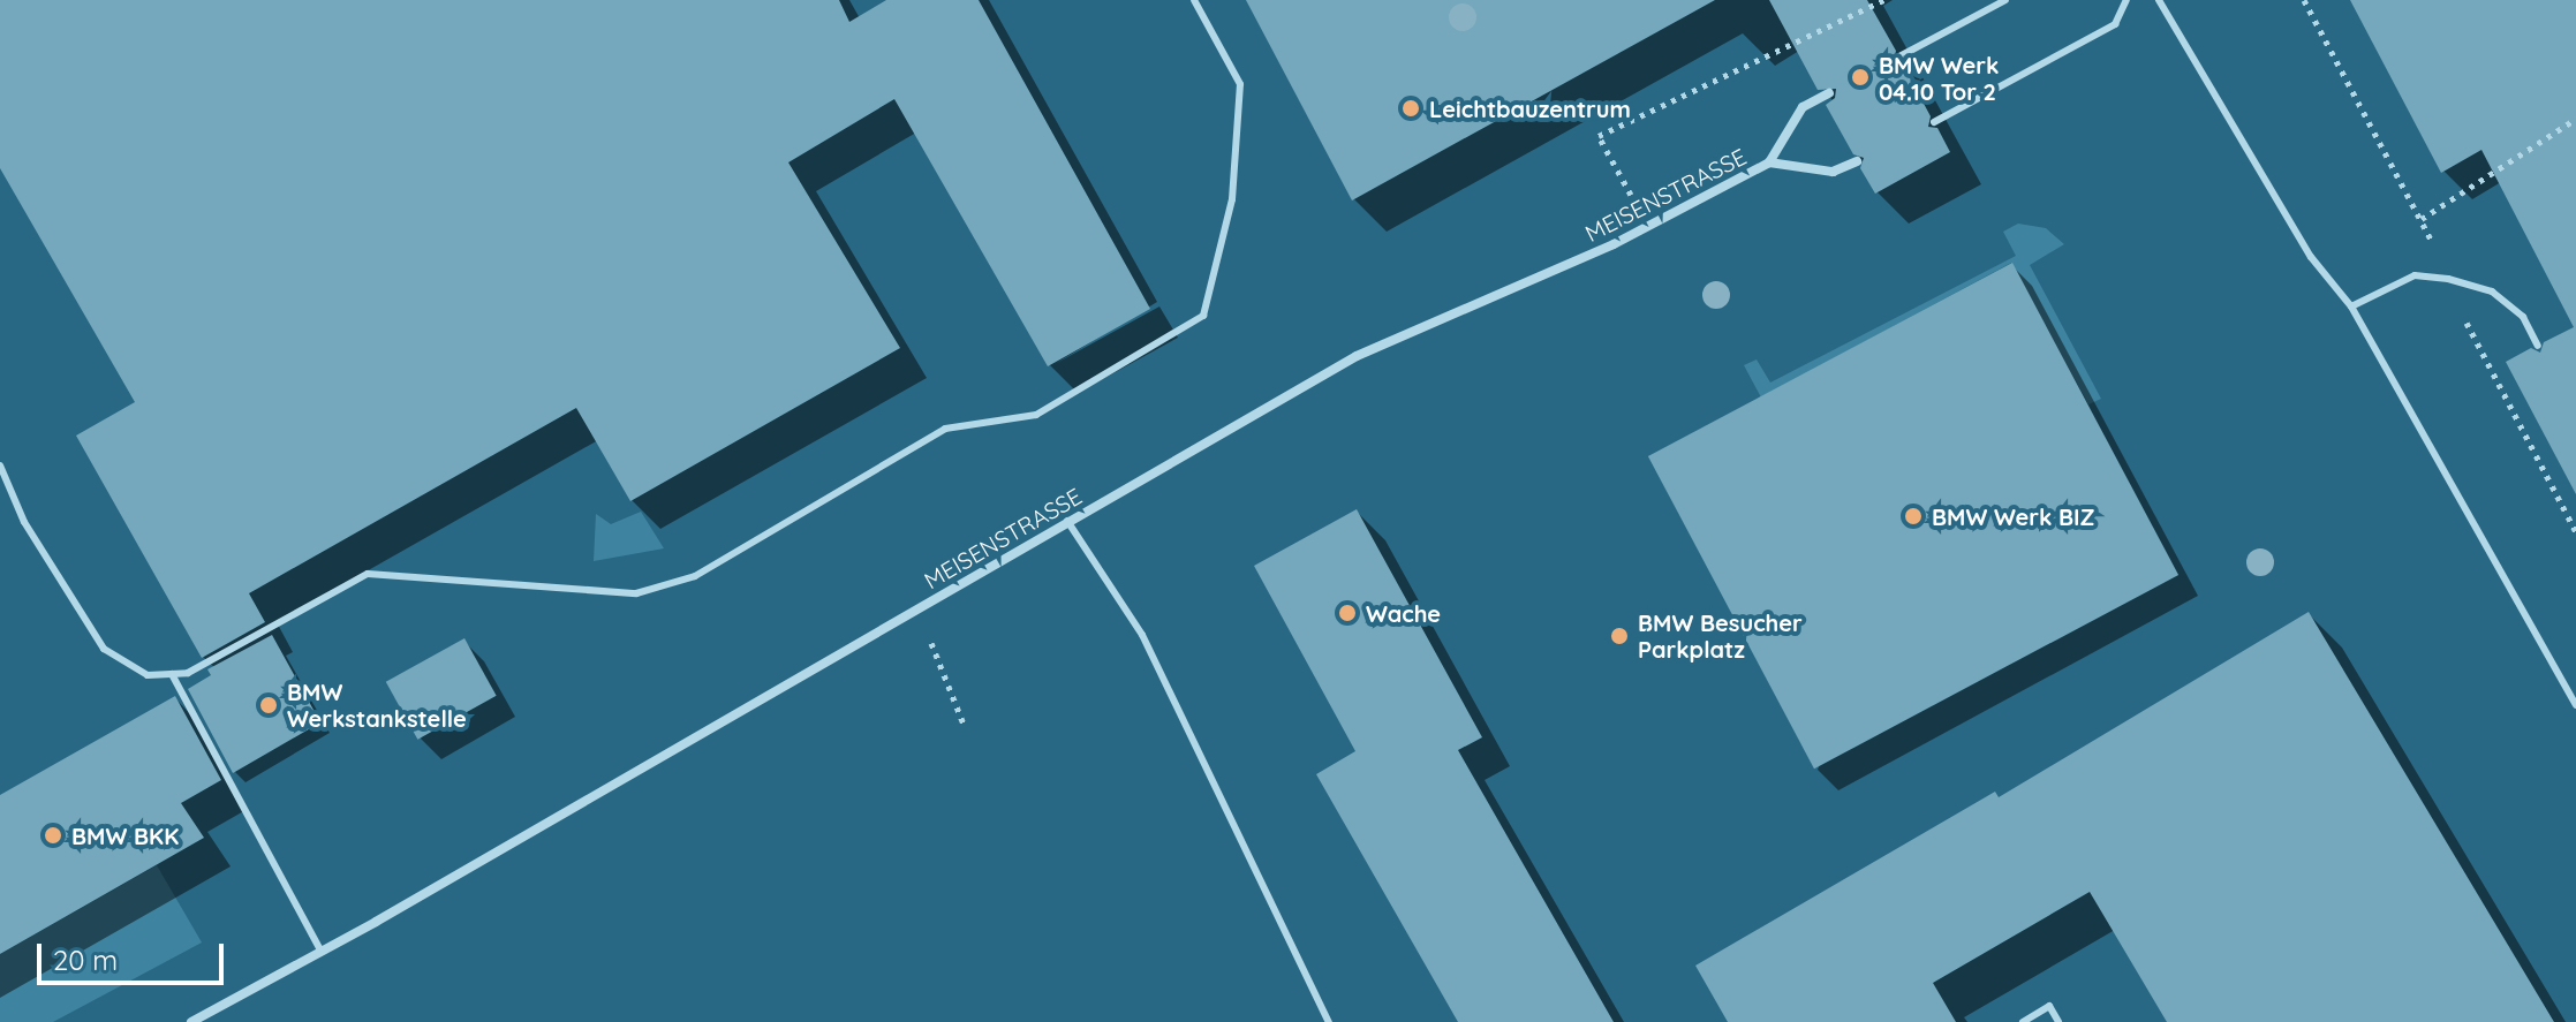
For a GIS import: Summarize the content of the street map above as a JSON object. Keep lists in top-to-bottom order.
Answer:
{
  "streets": {
    "street": ["MEISENSTRASSE"]
  },
  "places": [
    "BMW Werk 04.10 Tor 2",
    "Leichtbauzentrum",
    "BMW Werk BIZ",
    "Wache",
    "BMW Besucher Parkplatz",
    "BMW Werkstankstelle",
    "BMW BKK"
  ],
  "scale_bar": "20 m"
}
